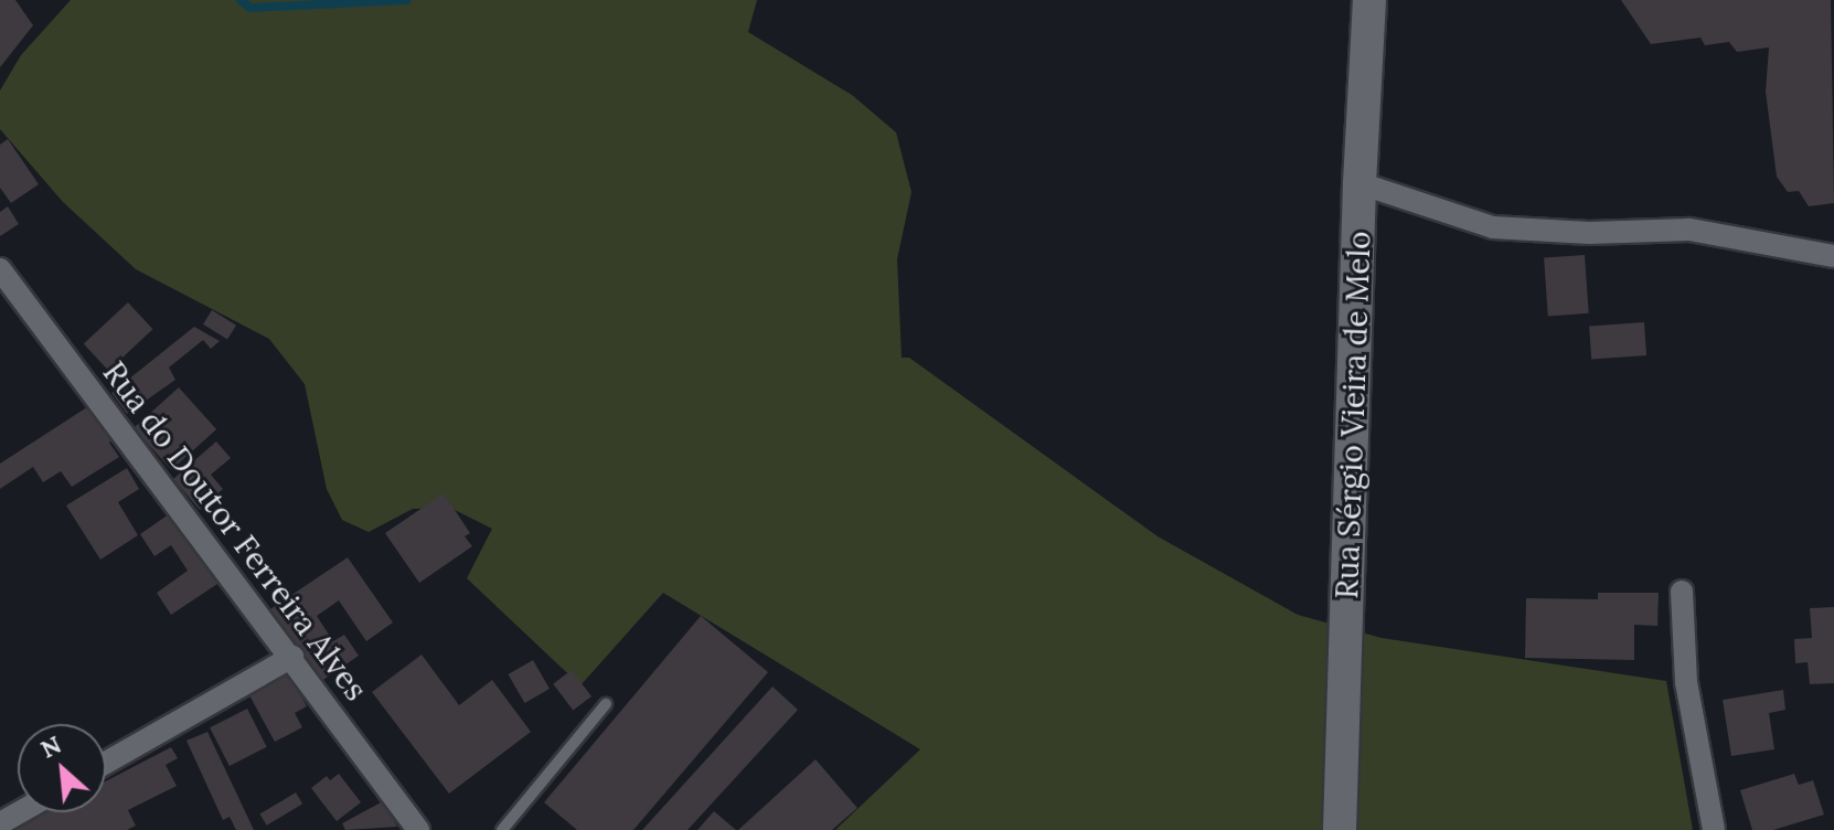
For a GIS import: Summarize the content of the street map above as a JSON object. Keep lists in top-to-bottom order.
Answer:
{
  "streets": {
    "main road": ["Rua Sérgio Vieira de Melo"],
    "street": ["Rua do Doutor Ferreira Alves"]
  },
  "north": "top left"
}
